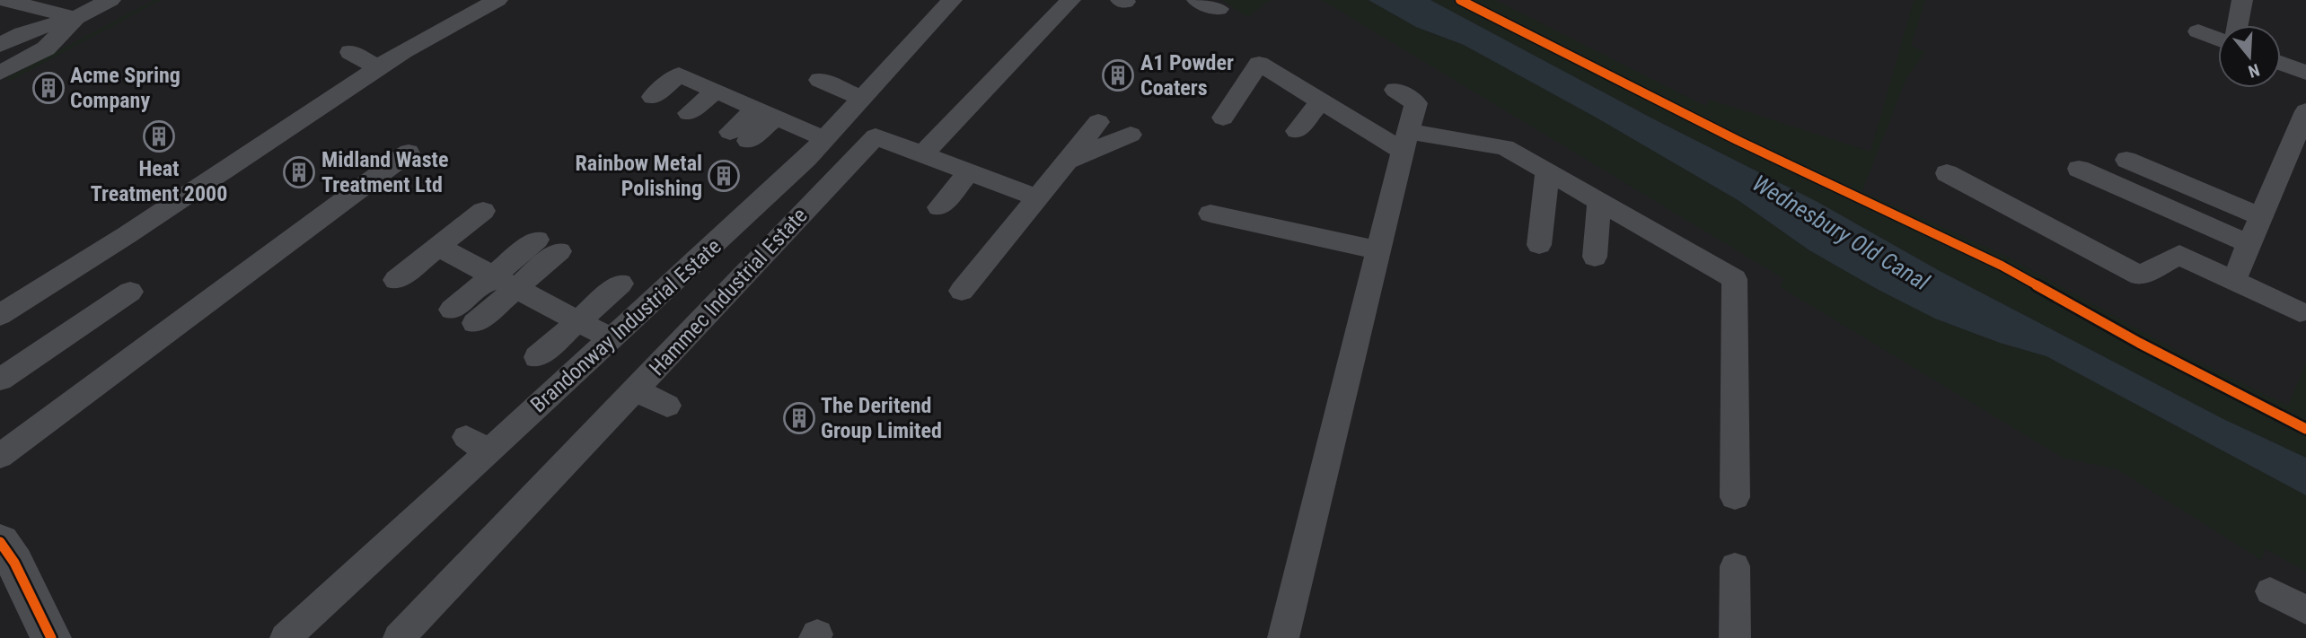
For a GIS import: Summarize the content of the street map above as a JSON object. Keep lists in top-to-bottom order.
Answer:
{
  "streets": {
    "lane": ["Hammec Industrial Estate", "Brandonway Industrial Estate"]
  },
  "water": ["Wednesbury Old Canal"],
  "places": {
    "building": [
      "A1 Powder Coaters",
      "Acme Spring Company",
      "Heat Treatment 2000",
      "Midland Waste Treatment Ltd",
      "Rainbow Metal Polishing",
      "The Deritend Group Limited"
    ]
  },
  "north": "bottom"
}
